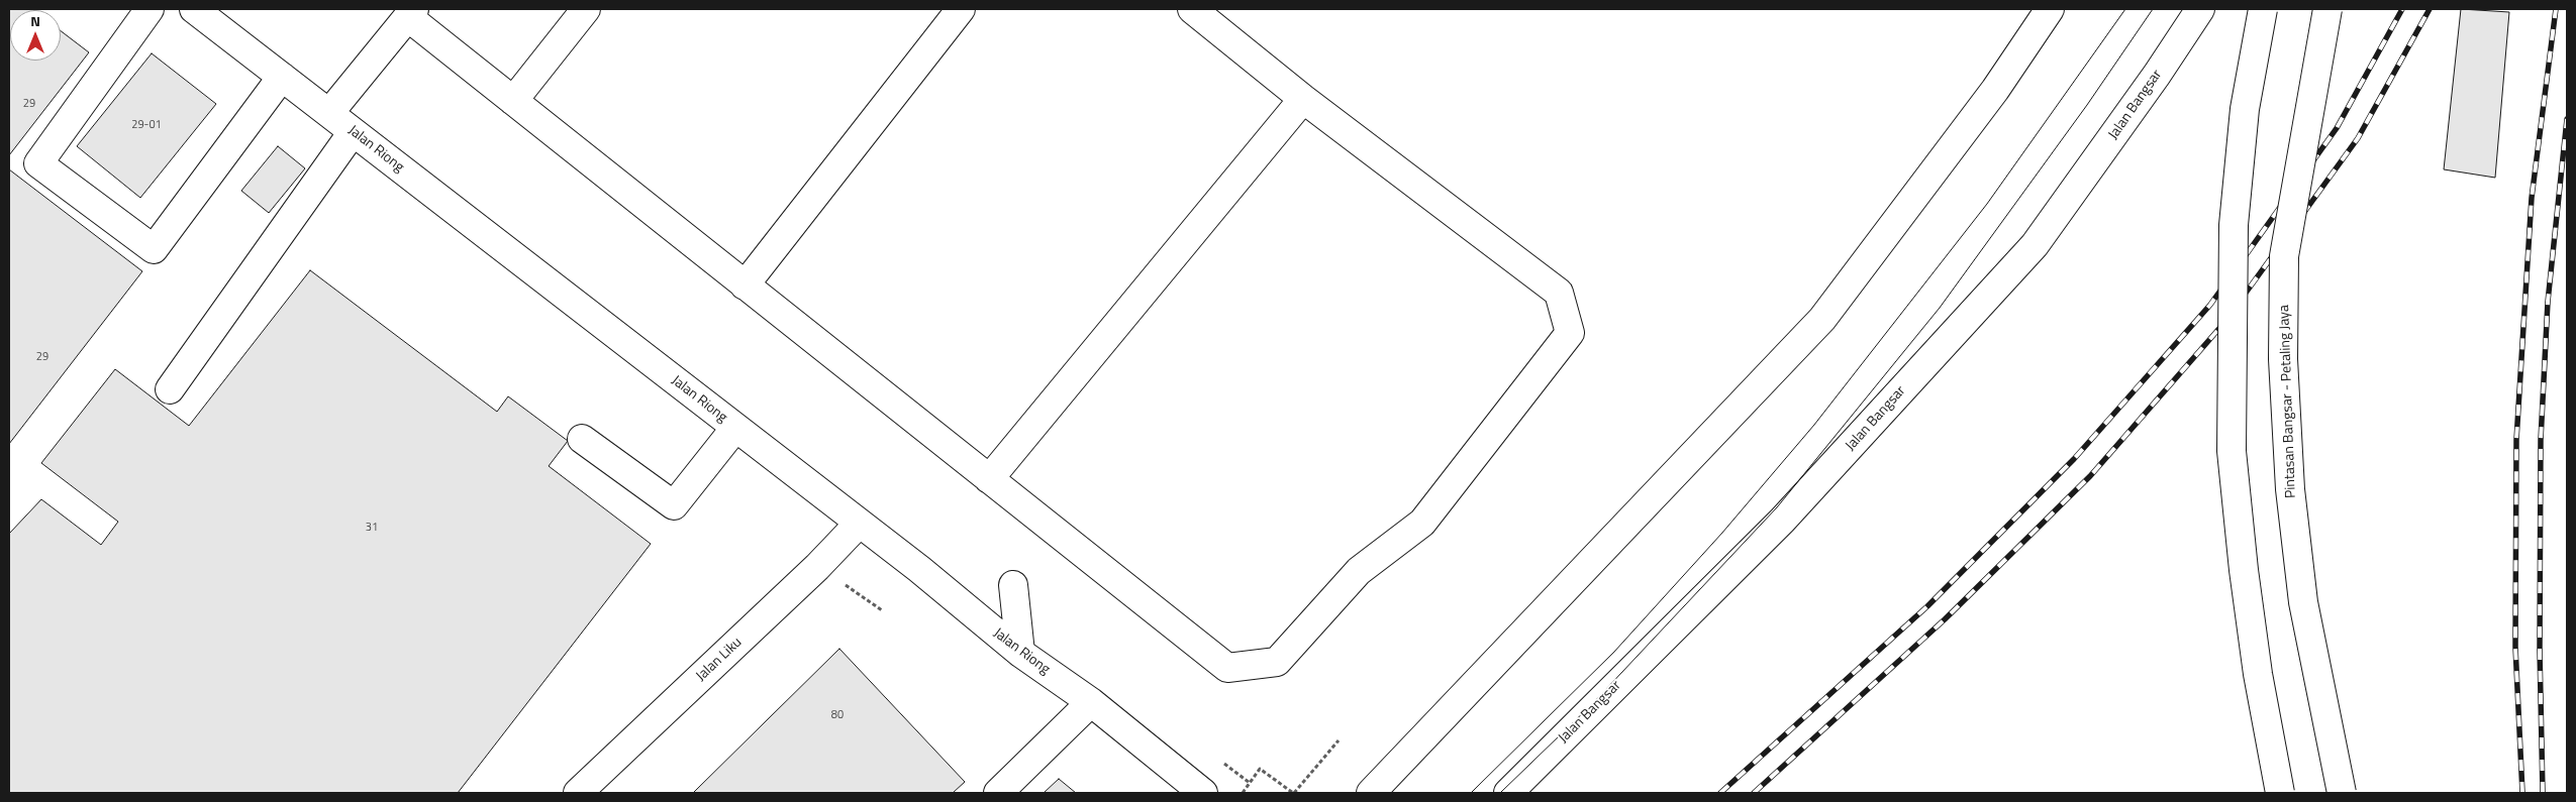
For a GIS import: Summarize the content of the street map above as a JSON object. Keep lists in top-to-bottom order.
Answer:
{
  "streets": {
    "main road": [
      "Jalan Bangsar",
      "Jalan Riong",
      "Pintasan Bangsar - Petaling Jaya",
      "Jalan Liku"
    ]
  },
  "crossings": [
    ["Jalan Riong", "Jalan Liku"]
  ],
  "house_numbers": [
    "29",
    "29-01",
    "29",
    "31",
    "80"
  ],
  "north": "top"
}
